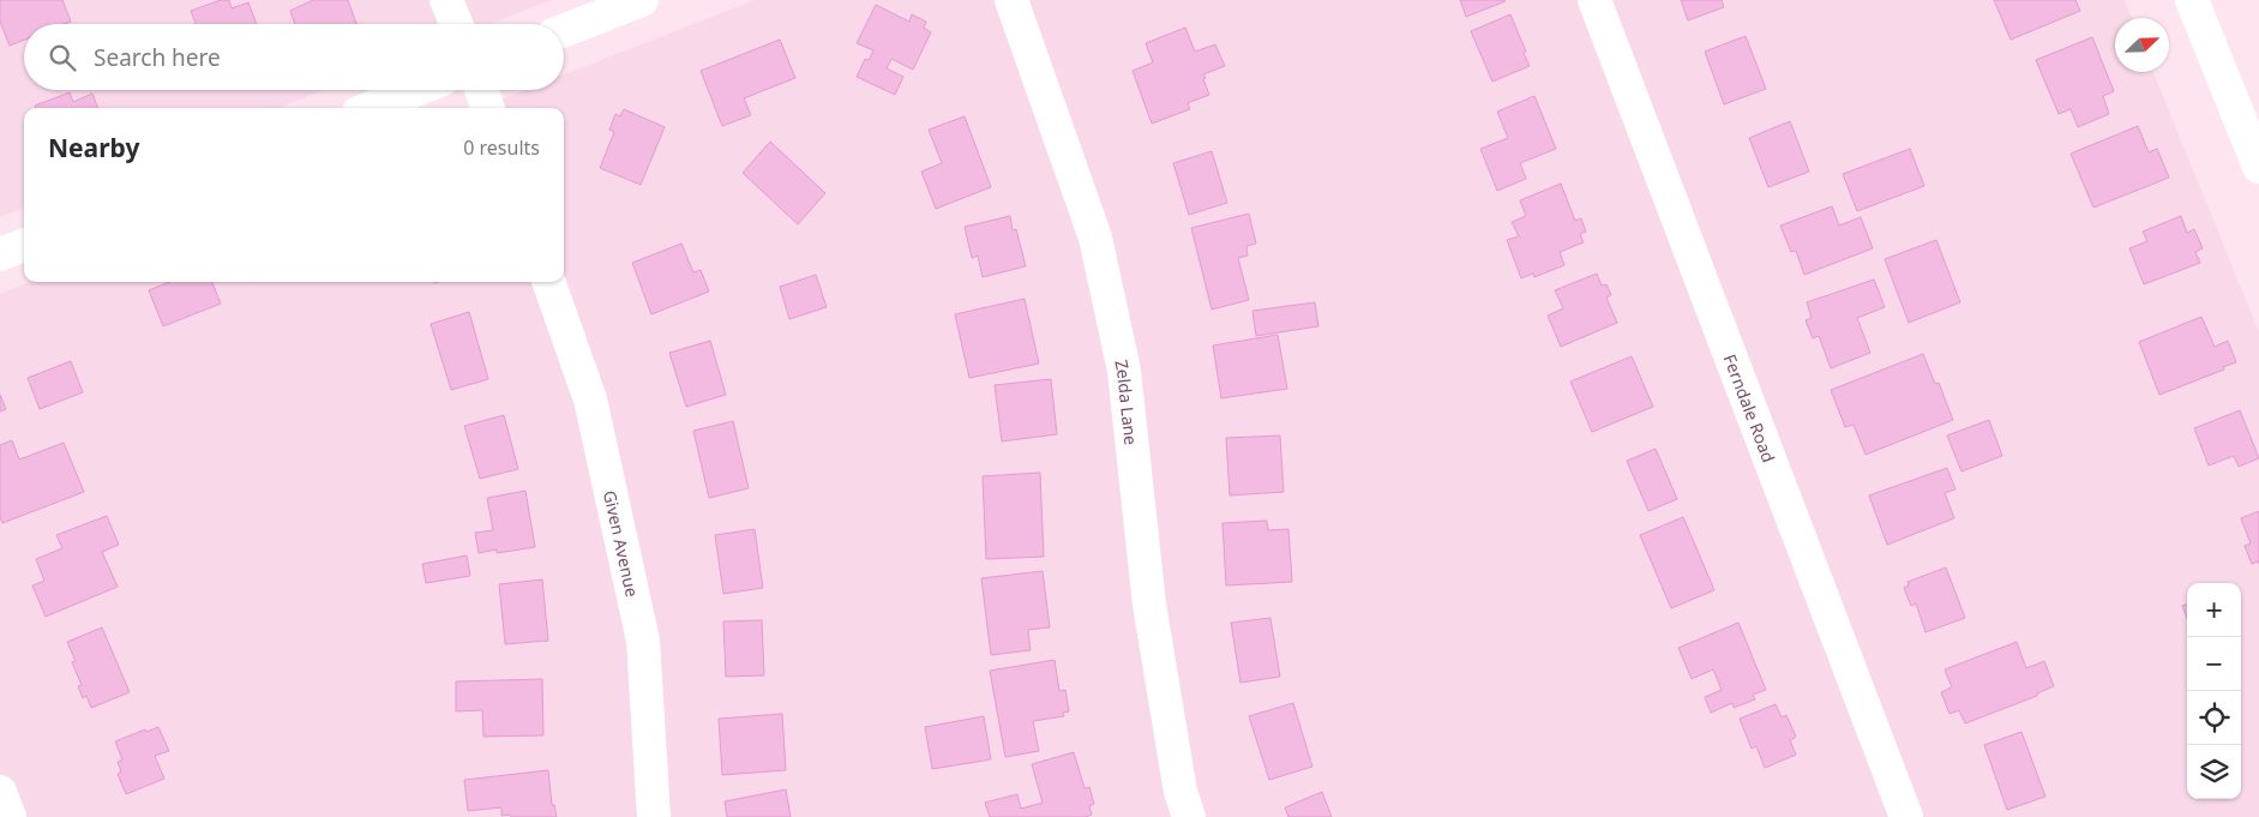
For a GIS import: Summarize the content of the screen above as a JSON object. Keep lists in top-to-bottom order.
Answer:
{
  "streets": {
    "street": ["Zelda Lane", "Ferndale Road", "Given Avenue"]
  },
  "north": "top right",
  "page": {
    "search": "Search here",
    "heading": ["Nearby", "0 results"],
    "map_buttons": ["+", "−"]
  }
}
